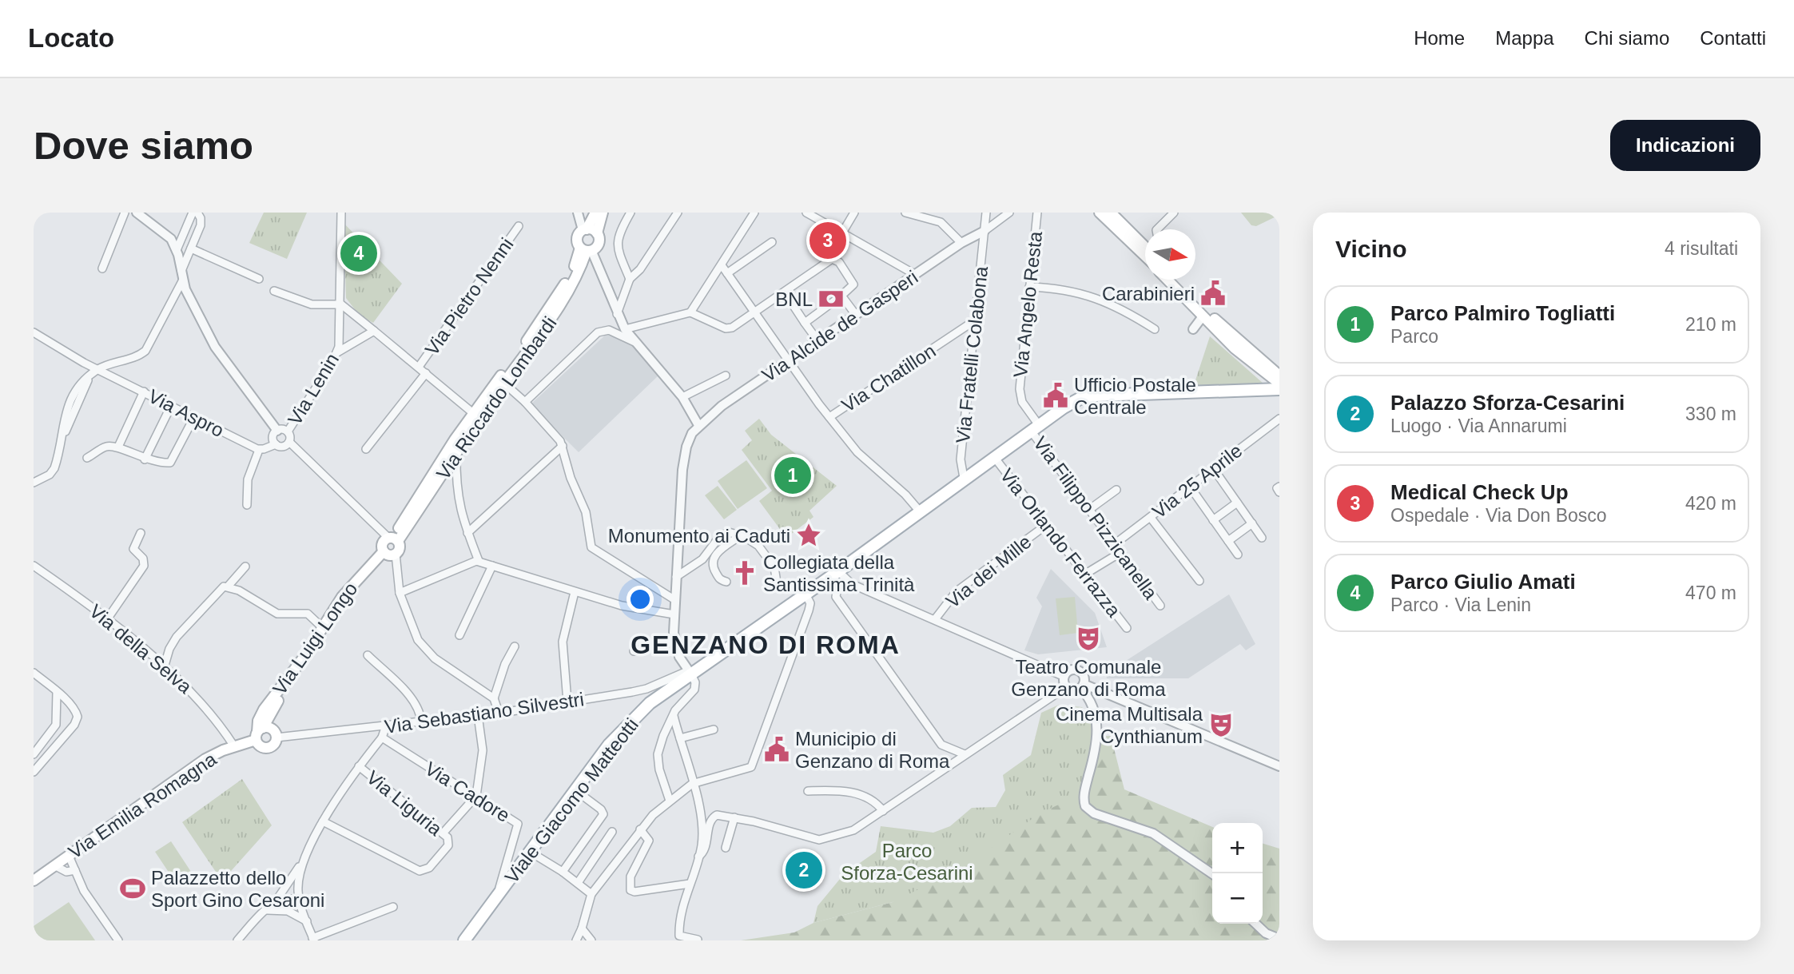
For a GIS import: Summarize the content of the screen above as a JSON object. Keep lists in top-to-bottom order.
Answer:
{
  "streets": {
    "main road": [
      "Via Riccardo Lombardi",
      "Via Luigi Longo",
      "Viale Giacomo Matteotti",
      "Via Emilia Romagna"
    ],
    "street": [
      "Via Pietro Nenni",
      "Via Angelo Resta",
      "Via Alcide de Gasperi",
      "Via Fratelli Colabona",
      "Via Chatillon",
      "Via Lenin",
      "Via Aspro",
      "Via 25 Aprile",
      "Via Filippo Pizzicanella",
      "Via Orlando Ferrazza",
      "Via dei Mille",
      "Via della Selva",
      "Via Sebastiano Silvestri",
      "Via Cadore",
      "Via Liguria"
    ]
  },
  "crossings": [
    ["Via Angelo Resta", "Via Filippo Pizzicanella"],
    ["Via Angelo Resta", "Viale Giacomo Matteotti"],
    ["Via Alcide de Gasperi", "Via Fratelli Colabona"],
    ["Via Fratelli Colabona", "Via Chatillon"],
    ["Via Fratelli Colabona", "Viale Giacomo Matteotti"],
    ["Via 25 Aprile", "Via Filippo Pizzicanella"],
    ["Via Filippo Pizzicanella", "Viale Giacomo Matteotti"],
    ["Via Orlando Ferrazza", "Via dei Mille"],
    ["Via Orlando Ferrazza", "Viale Giacomo Matteotti"],
    ["Via Luigi Longo", "Via Sebastiano Silvestri"],
    ["Via Luigi Longo", "Via Emilia Romagna"],
    ["Via della Selva", "Via Emilia Romagna"],
    ["Via Sebastiano Silvestri", "Viale Giacomo Matteotti"],
    ["Via Sebastiano Silvestri", "Via Emilia Romagna"],
    ["Via Cadore", "Viale Giacomo Matteotti"]
  ],
  "districts": ["GENZANO DI ROMA"],
  "parks": ["Parco Sforza-Cesarini"],
  "places": {
    "public building": ["Carabinieri", "Ufficio Postale Centrale", "Municipio di Genzano di Roma"],
    "bank": ["BNL"],
    "place": ["Monumento ai Caduti"],
    "church": ["Collegiata della Santissima Trinità"],
    "theatre": ["Teatro Comunale Genzano di Roma", "Cinema Multisala Cynthianum"],
    "sports": ["Palazzetto dello Sport Gino Cesaroni"]
  },
  "north": "right",
  "page": {
    "header": "Locato",
    "nav": [
      "Home",
      "Mappa",
      "Chi siamo",
      "Contatti"
    ],
    "buttons": "Indicazioni",
    "title": "Dove siamo",
    "heading": ["Vicino", "4 risultati"],
    "pins": [
      "3",
      "4",
      "1",
      "2"
    ],
    "list": [
      {
        "mark": "1",
        "name": "Parco Palmiro Togliatti",
        "note": "Parco",
        "value": "210 m"
      },
      {
        "mark": "2",
        "name": "Palazzo Sforza-Cesarini",
        "note": "Luogo · Via Annarumi",
        "value": "330 m"
      },
      {
        "mark": "3",
        "name": "Medical Check Up",
        "note": "Ospedale · Via Don Bosco",
        "value": "420 m"
      },
      {
        "mark": "4",
        "name": "Parco Giulio Amati",
        "note": "Parco · Via Lenin",
        "value": "470 m"
      }
    ],
    "map_buttons": ["+", "−"]
  }
}
